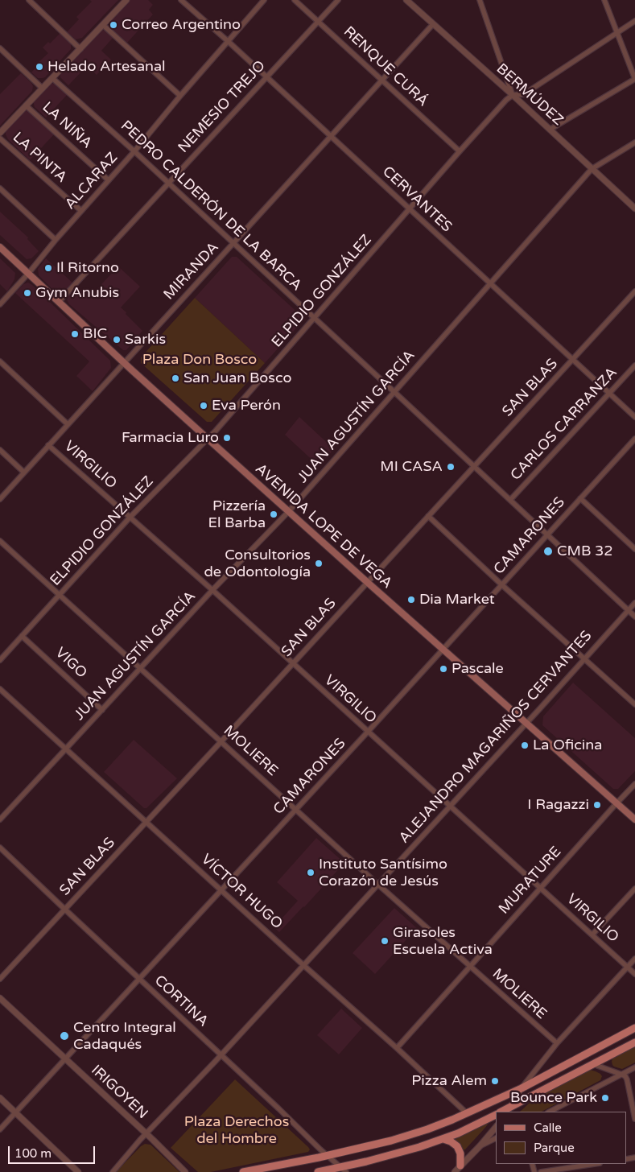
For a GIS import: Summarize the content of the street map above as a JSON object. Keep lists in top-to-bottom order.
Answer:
{
  "streets": {
    "main road": ["AVENIDA LOPE DE VEGA"],
    "street": [
      "RENQUE CURÁ",
      "BERMÚDEZ",
      "NEMESIO TREJO",
      "LA NIÑA",
      "LA PINTA",
      "ALCARAZ",
      "CERVANTES",
      "PEDRO CALDERÓN DE LA BARCA",
      "MIRANDA",
      "ELPIDIO GONZÁLEZ",
      "SAN BLAS",
      "JUAN AGUSTÍN GARCÍA",
      "CARLOS CARRANZA",
      "VIRGILIO",
      "CAMARONES",
      "VIGO",
      "ALEJANDRO MAGARIÑOS CERVANTES",
      "MOLIERE",
      "MURATURE",
      "VÍCTOR HUGO",
      "CORTINA",
      "IRIGOYEN"
    ]
  },
  "crossings": [
    ["RENQUE CURÁ", "NEMESIO TREJO"],
    ["RENQUE CURÁ", "MIRANDA"],
    ["RENQUE CURÁ", "ELPIDIO GONZÁLEZ"],
    ["BERMÚDEZ", "MIRANDA"],
    ["BERMÚDEZ", "ELPIDIO GONZÁLEZ"],
    ["BERMÚDEZ", "JUAN AGUSTÍN GARCÍA"],
    ["NEMESIO TREJO", "CERVANTES"],
    ["NEMESIO TREJO", "PEDRO CALDERÓN DE LA BARCA"],
    ["NEMESIO TREJO", "AVENIDA LOPE DE VEGA"],
    ["LA NIÑA", "ALCARAZ"],
    ["LA PINTA", "ALCARAZ"],
    ["ALCARAZ", "CERVANTES"],
    ["ALCARAZ", "PEDRO CALDERÓN DE LA BARCA"],
    ["ALCARAZ", "AVENIDA LOPE DE VEGA"],
    ["CERVANTES", "MIRANDA"],
    ["CERVANTES", "ELPIDIO GONZÁLEZ"],
    ["CERVANTES", "SAN BLAS"],
    ["CERVANTES", "JUAN AGUSTÍN GARCÍA"],
    ["CERVANTES", "CARLOS CARRANZA"],
    ["PEDRO CALDERÓN DE LA BARCA", "MIRANDA"],
    ["PEDRO CALDERÓN DE LA BARCA", "ELPIDIO GONZÁLEZ"],
    ["PEDRO CALDERÓN DE LA BARCA", "SAN BLAS"],
    ["PEDRO CALDERÓN DE LA BARCA", "JUAN AGUSTÍN GARCÍA"],
    ["PEDRO CALDERÓN DE LA BARCA", "CARLOS CARRANZA"],
    ["PEDRO CALDERÓN DE LA BARCA", "CAMARONES"],
    ["PEDRO CALDERÓN DE LA BARCA", "ALEJANDRO MAGARIÑOS CERVANTES"],
    ["MIRANDA", "VIRGILIO"],
    ["MIRANDA", "AVENIDA LOPE DE VEGA"],
    ["ELPIDIO GONZÁLEZ", "VIRGILIO"],
    ["ELPIDIO GONZÁLEZ", "AVENIDA LOPE DE VEGA"],
    ["ELPIDIO GONZÁLEZ", "VIGO"],
    ["ELPIDIO GONZÁLEZ", "MOLIERE"],
    ["SAN BLAS", "VIRGILIO"],
    ["SAN BLAS", "AVENIDA LOPE DE VEGA"],
    ["SAN BLAS", "MOLIERE"],
    ["SAN BLAS", "VÍCTOR HUGO"],
    ["SAN BLAS", "CORTINA"],
    ["JUAN AGUSTÍN GARCÍA", "VIRGILIO"],
    ["JUAN AGUSTÍN GARCÍA", "AVENIDA LOPE DE VEGA"],
    ["JUAN AGUSTÍN GARCÍA", "VIGO"],
    ["JUAN AGUSTÍN GARCÍA", "MOLIERE"],
    ["JUAN AGUSTÍN GARCÍA", "VÍCTOR HUGO"],
    ["VIRGILIO", "CAMARONES"],
    ["VIRGILIO", "ALEJANDRO MAGARIÑOS CERVANTES"],
    ["VIRGILIO", "MURATURE"],
    ["AVENIDA LOPE DE VEGA", "CAMARONES"],
    ["AVENIDA LOPE DE VEGA", "ALEJANDRO MAGARIÑOS CERVANTES"],
    ["AVENIDA LOPE DE VEGA", "MURATURE"],
    ["CAMARONES", "MOLIERE"],
    ["CAMARONES", "VÍCTOR HUGO"],
    ["CAMARONES", "CORTINA"],
    ["CAMARONES", "IRIGOYEN"],
    ["ALEJANDRO MAGARIÑOS CERVANTES", "MOLIERE"],
    ["ALEJANDRO MAGARIÑOS CERVANTES", "VÍCTOR HUGO"],
    ["ALEJANDRO MAGARIÑOS CERVANTES", "CORTINA"],
    ["ALEJANDRO MAGARIÑOS CERVANTES", "IRIGOYEN"],
    ["MOLIERE", "MURATURE"],
    ["MURATURE", "VÍCTOR HUGO"]
  ],
  "parks": ["Plaza Don Bosco", "Plaza Derechos del Hombre"],
  "places": [
    "Correo Argentino",
    "Helado Artesanal",
    "Il Ritorno",
    "Gym Anubis",
    "BIC",
    "Sarkis",
    "San Juan Bosco",
    "Eva Perón",
    "Farmacia Luro",
    "MI CASA",
    "Pizzería El Barba",
    "CMB 32",
    "Consultorios de Odontología",
    "Dia Market",
    "Pascale",
    "La Oficina",
    "I Ragazzi",
    "Instituto Santísimo Corazón de Jesús",
    "Girasoles Escuela Activa",
    "Centro Integral Cadaqués",
    "Pizza Alem",
    "Bounce Park"
  ],
  "legend": ["Calle", "Parque"],
  "scale_bar": "100 m"
}
